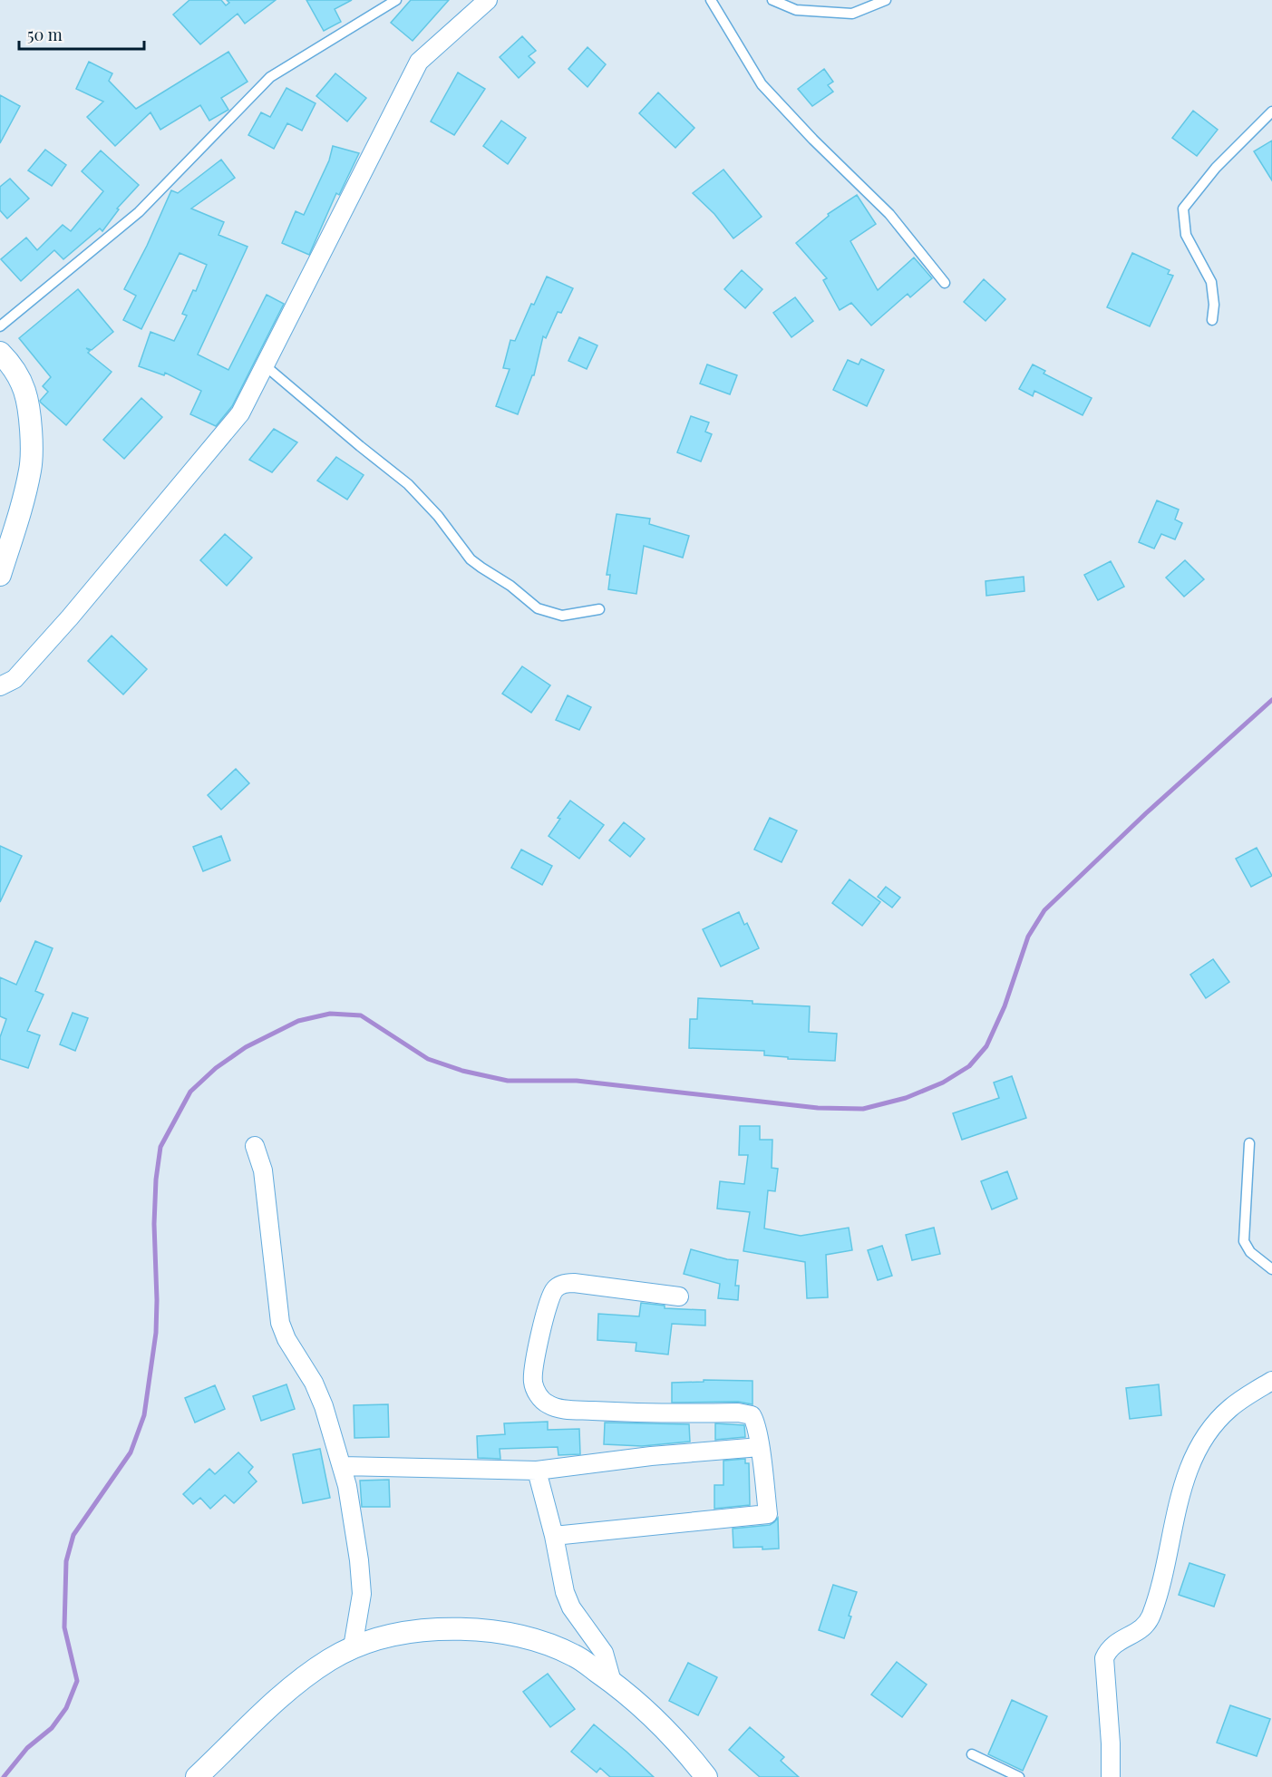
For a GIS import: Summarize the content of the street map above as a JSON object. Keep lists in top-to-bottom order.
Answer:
{
  "scale_bar": "50 m"
}
